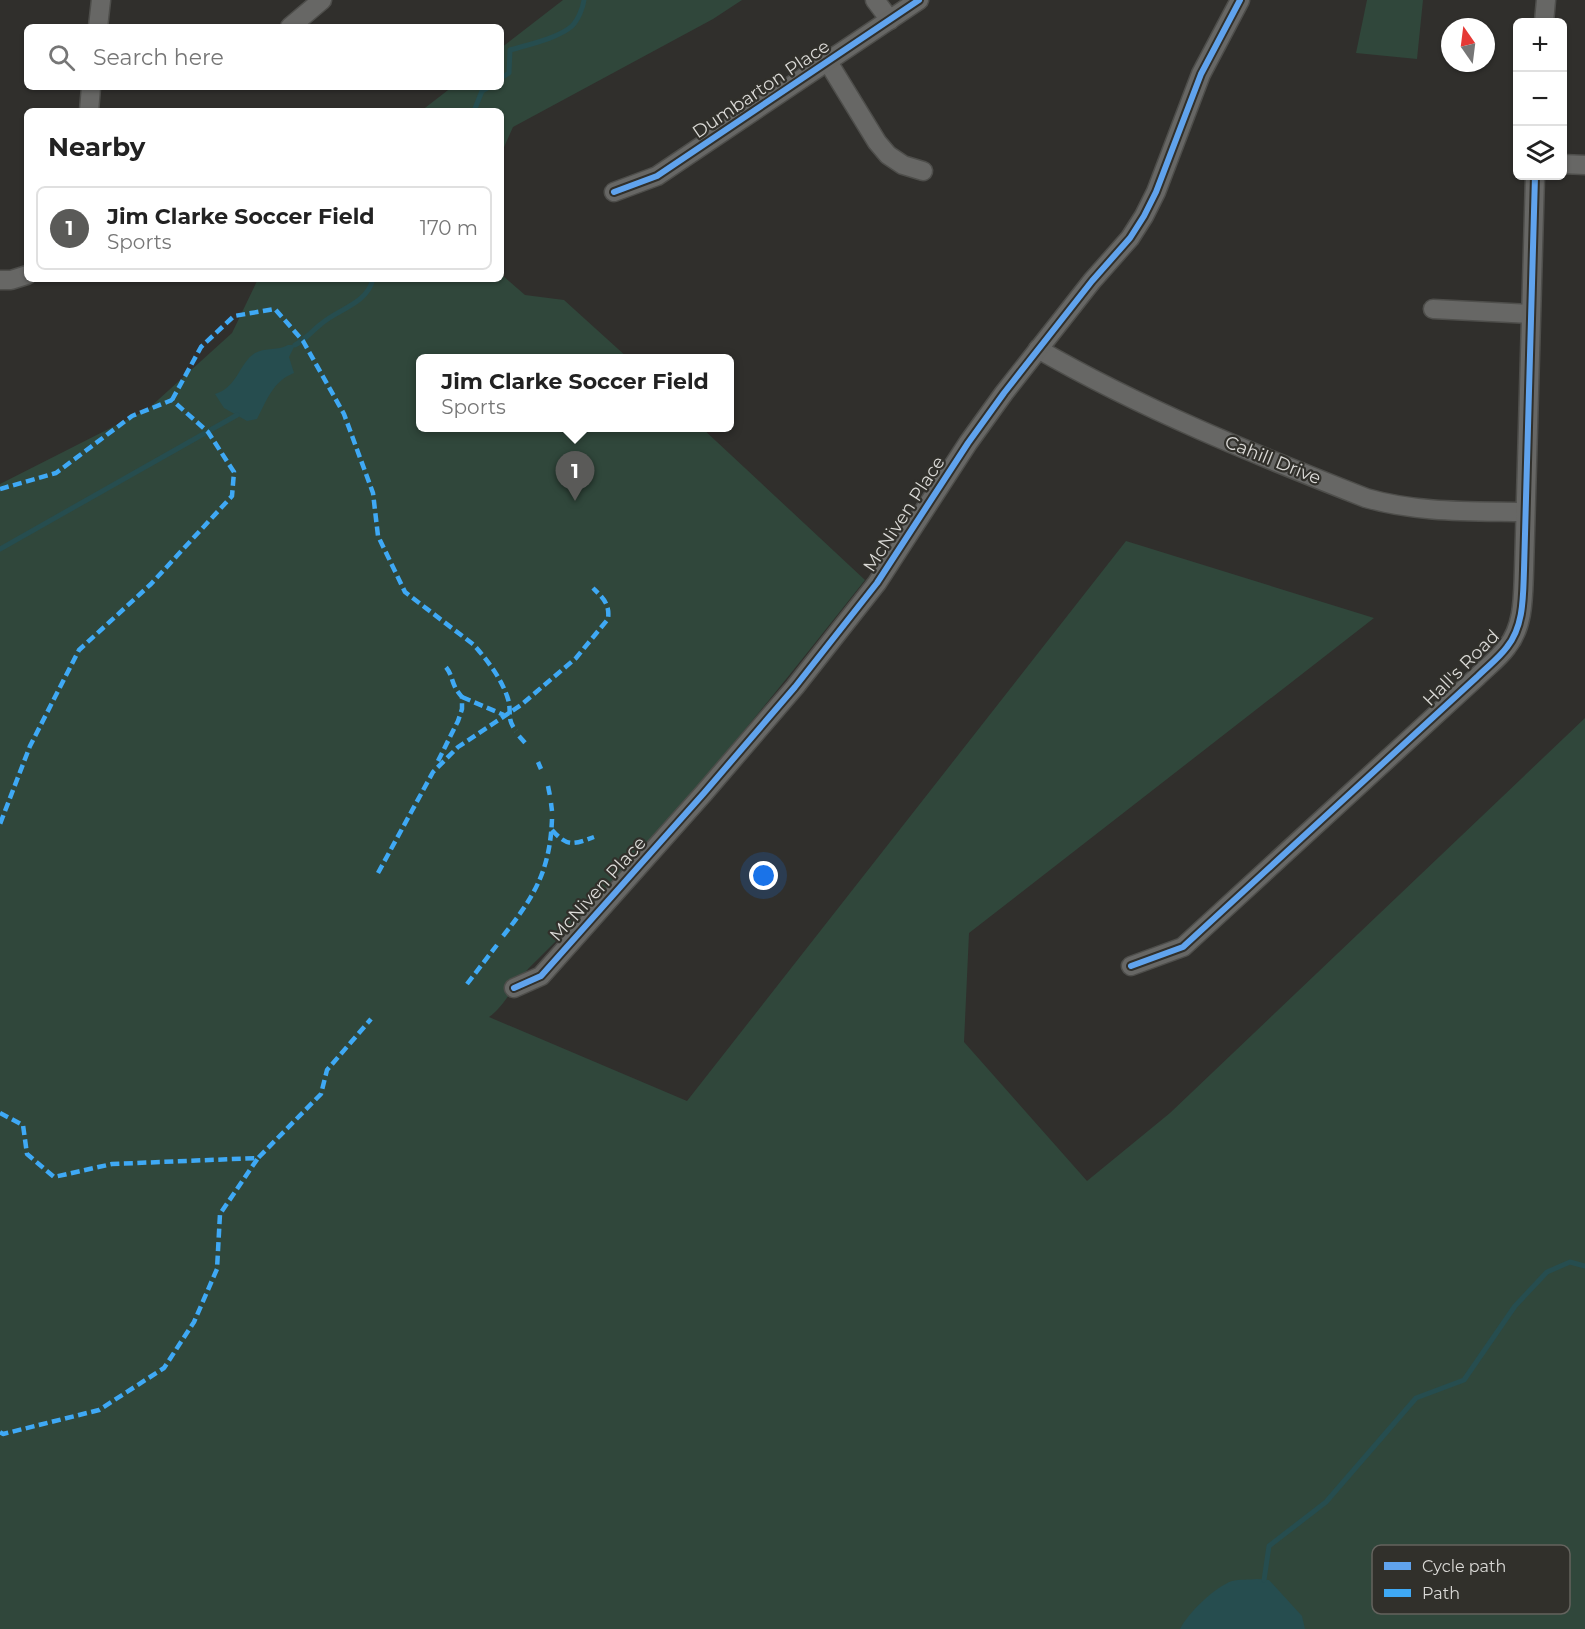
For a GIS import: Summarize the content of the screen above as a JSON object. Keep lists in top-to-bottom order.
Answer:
{
  "streets": {
    "street": [
      "Dumbarton Place",
      "Cahill Drive",
      "McNiven Place",
      "Hall's Road"
    ]
  },
  "crossings": [
    ["Cahill Drive", "McNiven Place"],
    ["Cahill Drive", "Hall's Road"]
  ],
  "legend": ["Cycle path", "Path"],
  "north": "top",
  "page": {
    "map_buttons": ["+", "−"],
    "search": "Search here",
    "heading": "Nearby",
    "list": [
      {
        "mark": "1",
        "name": "Jim Clarke Soccer Field",
        "note": "Sports",
        "value": "170 m"
      }
    ],
    "popup": ["Jim Clarke Soccer Field", "Sports"],
    "pins": "1"
  }
}
